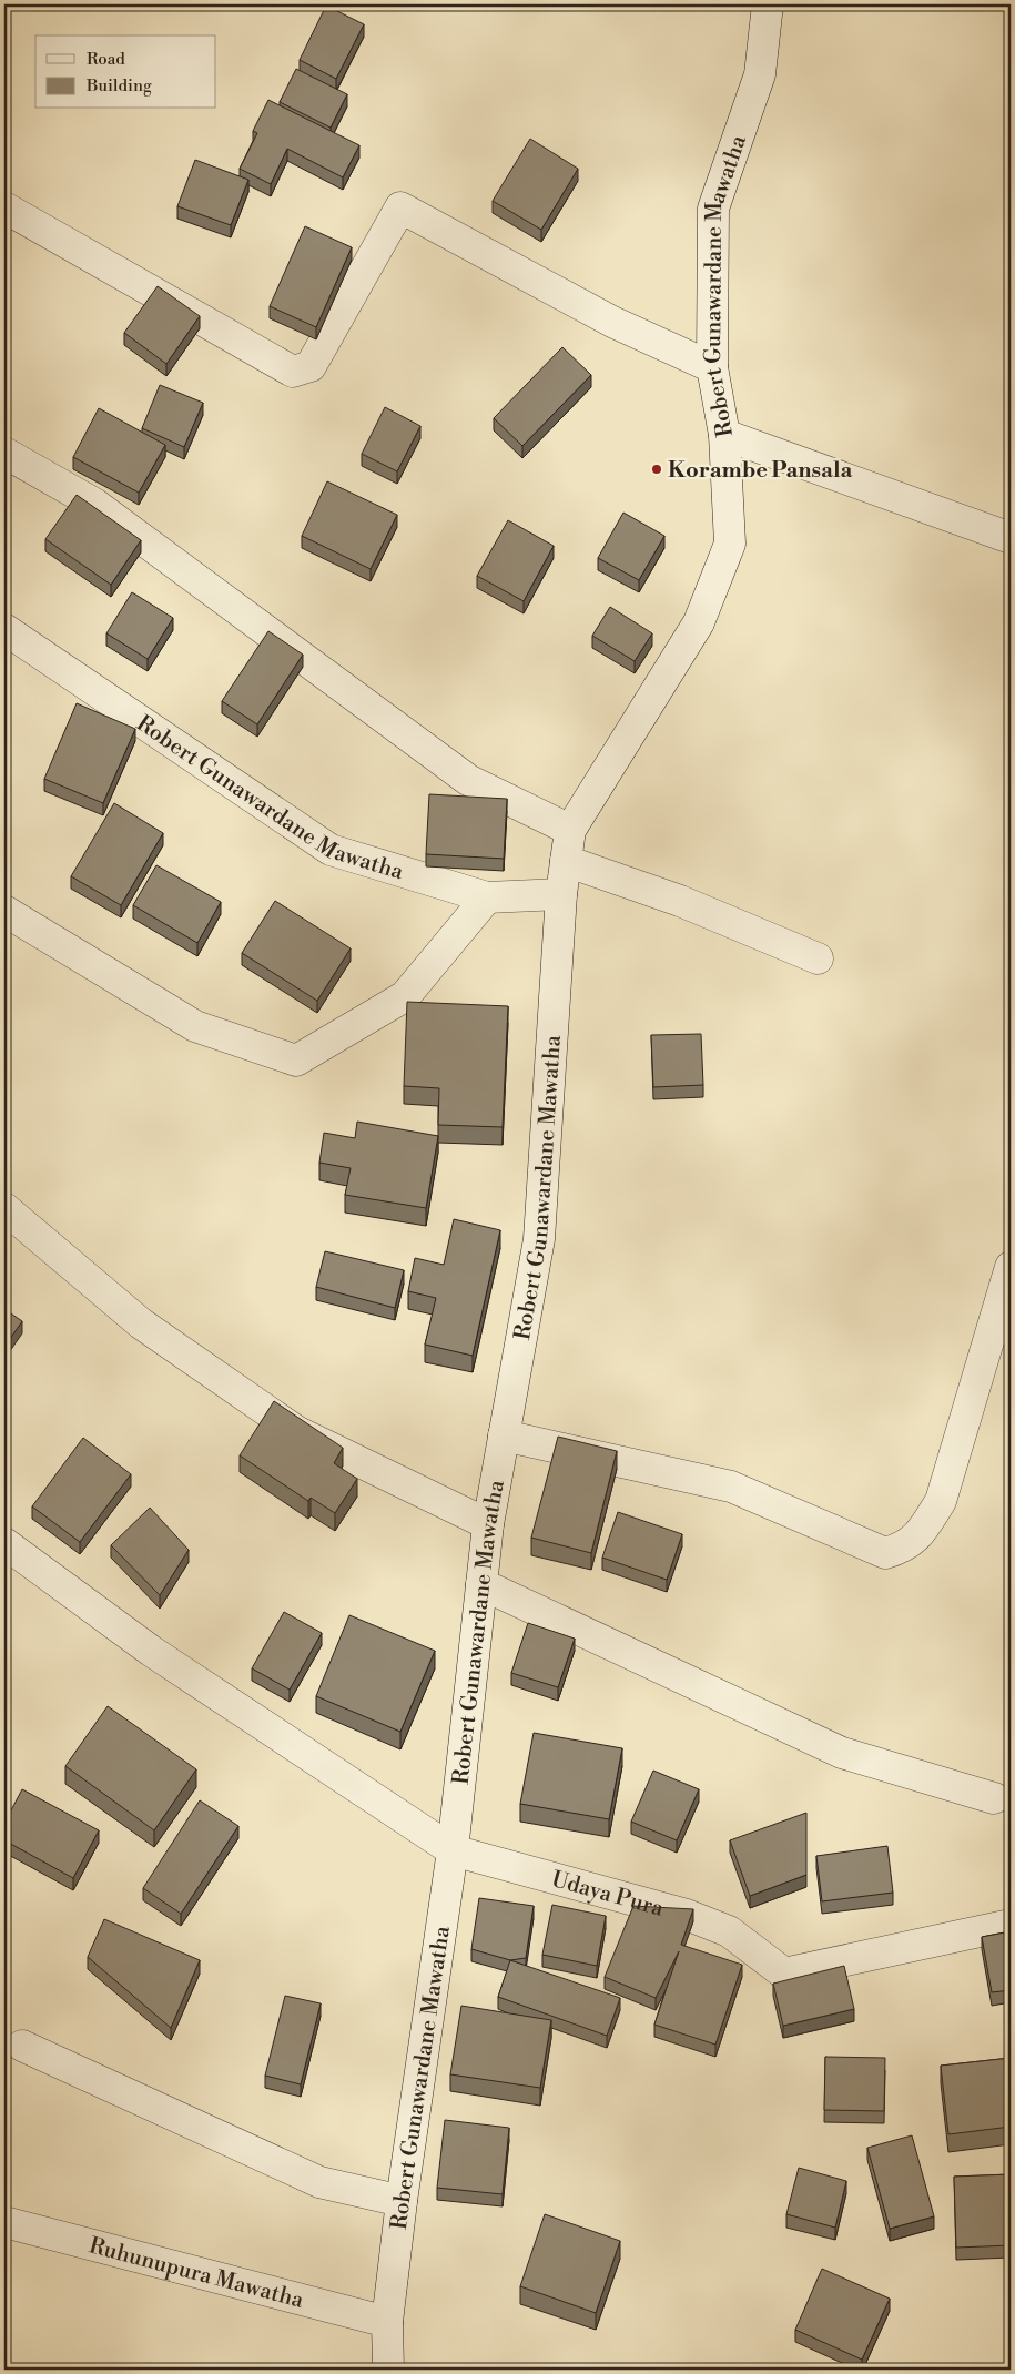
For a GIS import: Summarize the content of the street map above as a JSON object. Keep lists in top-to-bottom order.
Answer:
{
  "streets": {
    "street": ["Robert Gunawardane Mawatha", "Udaya Pura", "Ruhunupura Mawatha"]
  },
  "crossings": [
    ["Robert Gunawardane Mawatha", "Udaya Pura"],
    ["Robert Gunawardane Mawatha", "Ruhunupura Mawatha"]
  ],
  "places": ["Korambe Pansala"],
  "legend": ["Road", "Building"]
}
